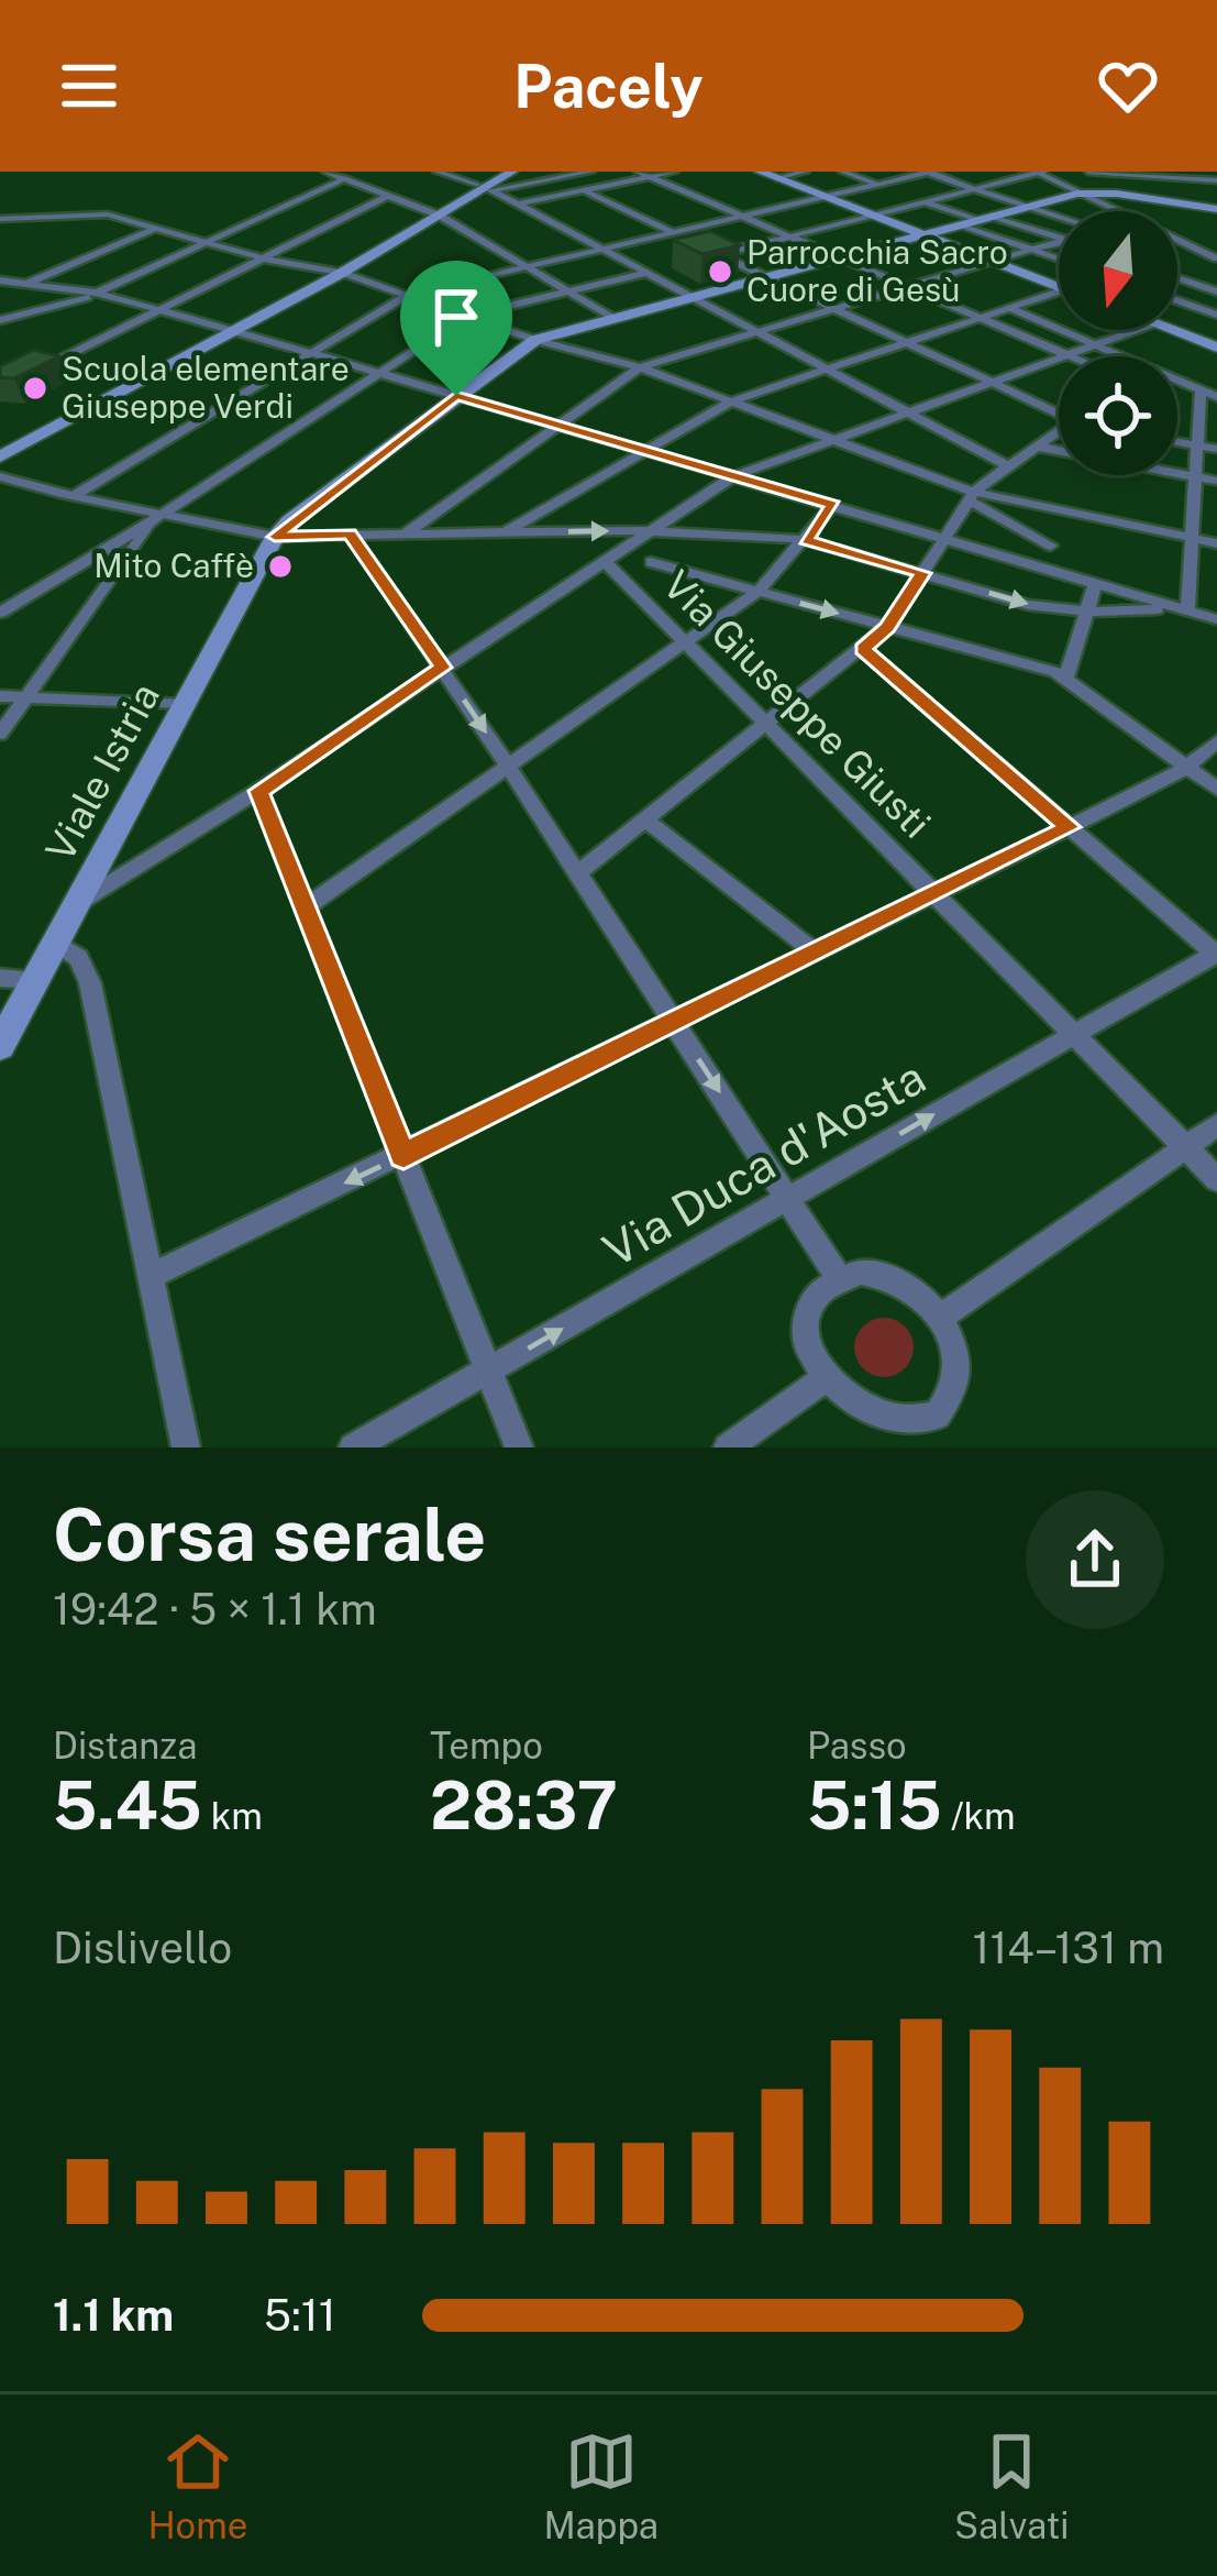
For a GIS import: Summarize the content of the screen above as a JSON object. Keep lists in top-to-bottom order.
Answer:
{
  "streets": {
    "street": ["Via Giuseppe Giusti", "Viale Istria", "Via Duca d'Aosta"]
  },
  "crossings": [
    ["Via Giuseppe Giusti", "Via Duca d'Aosta"]
  ],
  "one_way": ["Via Duca d'Aosta"],
  "places": ["Parrocchia Sacro Cuore di Gesù", "Scuola elementare Giuseppe Verdi", "Mito Caffè"],
  "north": "bottom",
  "page": {
    "header": "Pacely",
    "heading": ["Corsa serale", "19:42 · 5 × 1.1 km"],
    "stats": [
      ["Distanza", "5.45 km"],
      ["Tempo", "28:37"],
      ["Passo", "5:15 /km"]
    ],
    "chart": ["Dislivello", "114–131 m"],
    "list": [
      {
        "name": "1.1 km",
        "note": "5:11"
      }
    ],
    "tabs": ["Home", "Mappa", "Salvati"]
  }
}
